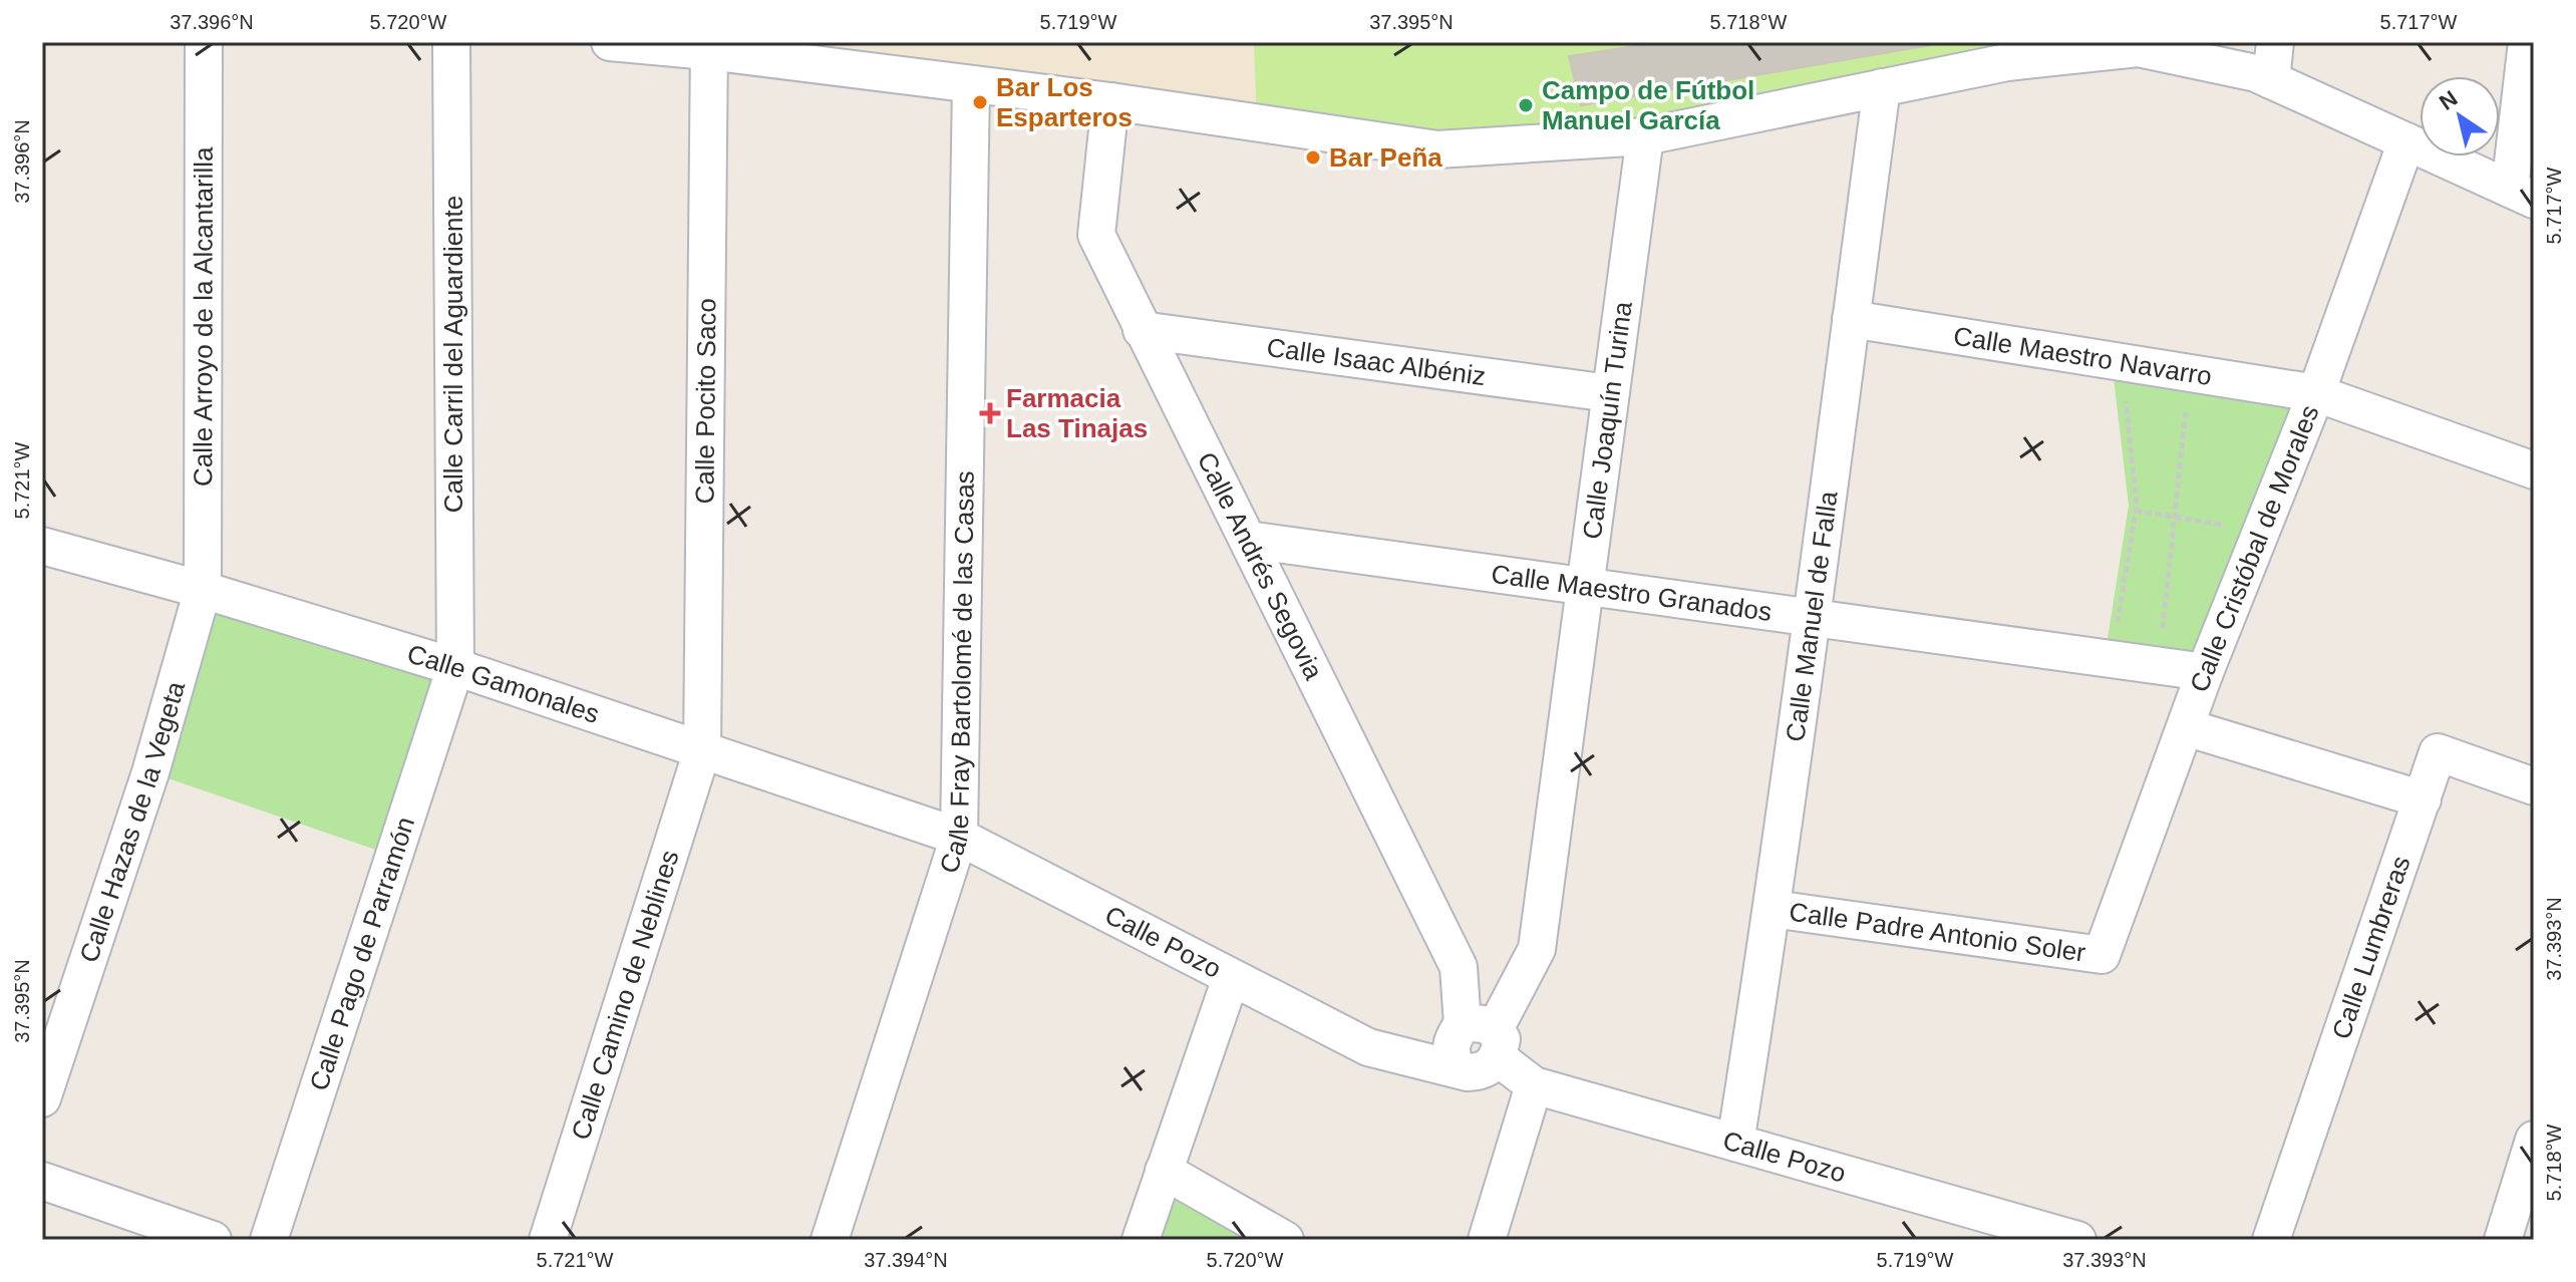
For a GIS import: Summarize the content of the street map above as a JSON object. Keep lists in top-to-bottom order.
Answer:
{
  "streets": {
    "street": [
      "Calle Arroyo de la Alcantarilla",
      "Calle Carril del Aguardiente",
      "Calle Maestro Navarro",
      "Calle Isaac Albéniz",
      "Calle Pocito Saco",
      "Calle Joaquín Turina",
      "Calle Cristóbal de Morales",
      "Calle Andrés Segovia",
      "Calle Maestro Granados",
      "Calle Manuel de Falla",
      "Calle Fray Bartolomé de las Casas",
      "Calle Gamonales",
      "Calle Hazas de la Vegeta",
      "Calle Padre Antonio Soler",
      "Calle Pozo",
      "Calle Lumbreras",
      "Calle Pago de Parramón",
      "Calle Camino de Neblines"
    ]
  },
  "crossings": [
    ["Calle Arroyo de la Alcantarilla", "Calle Gamonales"],
    ["Calle Arroyo de la Alcantarilla", "Calle Hazas de la Vegeta"],
    ["Calle Carril del Aguardiente", "Calle Gamonales"],
    ["Calle Carril del Aguardiente", "Calle Pago de Parramón"],
    ["Calle Maestro Navarro", "Calle Cristóbal de Morales"],
    ["Calle Maestro Navarro", "Calle Manuel de Falla"],
    ["Calle Isaac Albéniz", "Calle Joaquín Turina"],
    ["Calle Isaac Albéniz", "Calle Andrés Segovia"],
    ["Calle Pocito Saco", "Calle Gamonales"],
    ["Calle Pocito Saco", "Calle Camino de Neblines"],
    ["Calle Joaquín Turina", "Calle Andrés Segovia"],
    ["Calle Joaquín Turina", "Calle Maestro Granados"],
    ["Calle Joaquín Turina", "Calle Pozo"],
    ["Calle Cristóbal de Morales", "Calle Maestro Granados"],
    ["Calle Cristóbal de Morales", "Calle Padre Antonio Soler"],
    ["Calle Andrés Segovia", "Calle Maestro Granados"],
    ["Calle Andrés Segovia", "Calle Pozo"],
    ["Calle Maestro Granados", "Calle Manuel de Falla"],
    ["Calle Manuel de Falla", "Calle Padre Antonio Soler"],
    ["Calle Manuel de Falla", "Calle Pozo"],
    ["Calle Fray Bartolomé de las Casas", "Calle Gamonales"],
    ["Calle Fray Bartolomé de las Casas", "Calle Pozo"],
    ["Calle Gamonales", "Calle Hazas de la Vegeta"],
    ["Calle Gamonales", "Calle Pozo"],
    ["Calle Gamonales", "Calle Pago de Parramón"],
    ["Calle Gamonales", "Calle Camino de Neblines"]
  ],
  "places": {
    "other": ["Bar Los Esparteros", "Campo de Fútbol Manuel García", "Bar Peña"],
    "health": ["Farmacia Las Tinajas"]
  },
  "north": "top left",
  "coordinates": [
    "37.396°N",
    "5.720°W",
    "5.719°W",
    "37.395°N",
    "5.718°W",
    "5.717°W",
    "5.721°W",
    "37.393°N",
    "37.394°N"
  ]
}
